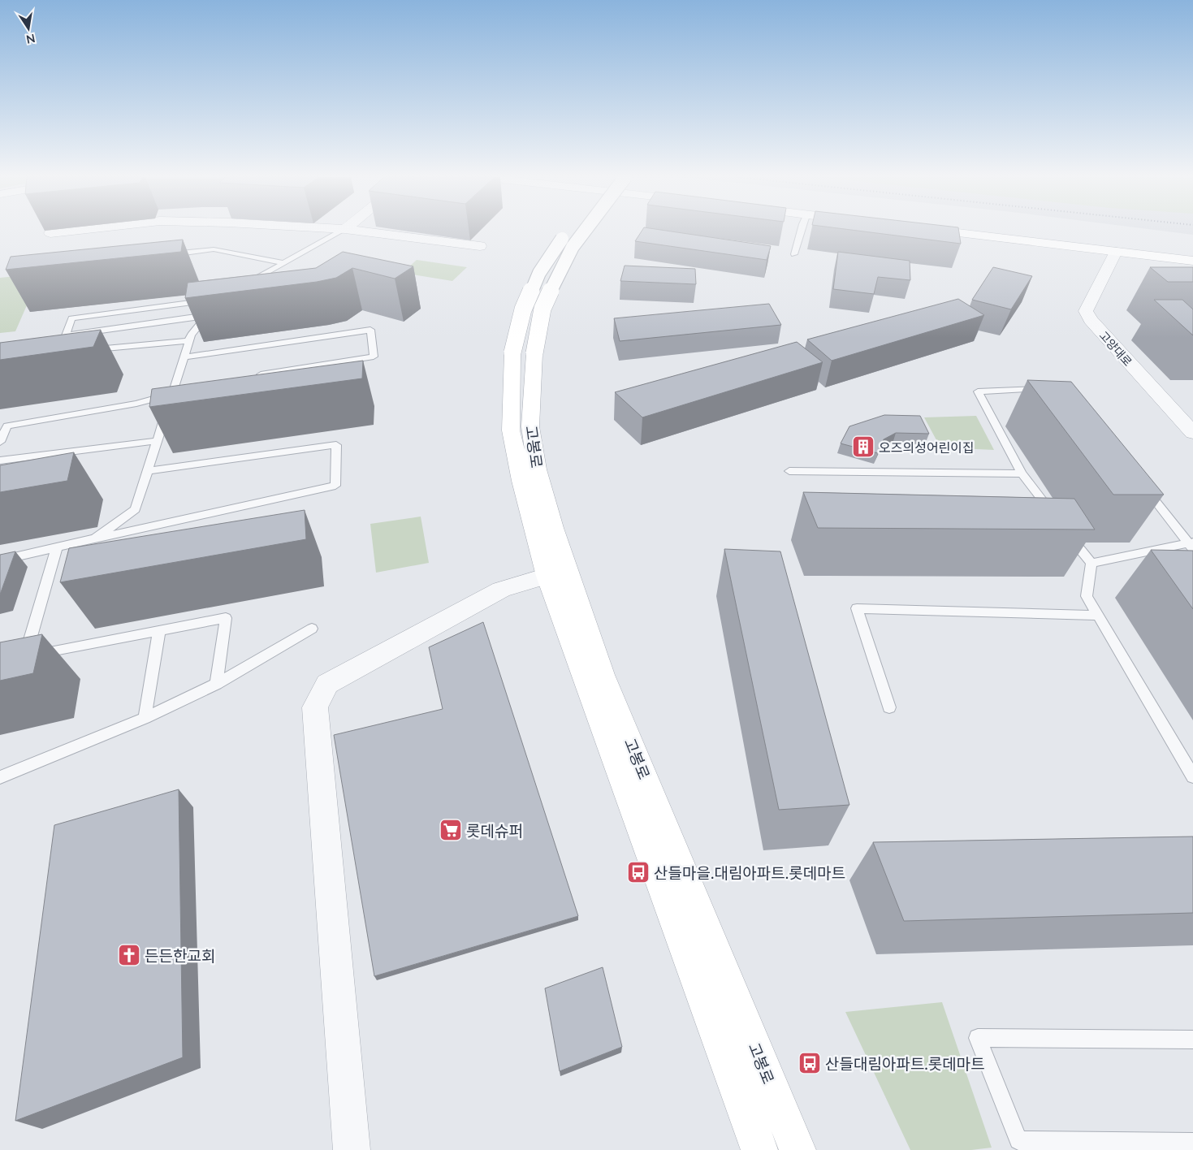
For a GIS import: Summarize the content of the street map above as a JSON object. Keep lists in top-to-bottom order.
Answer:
{
  "streets": {
    "main road": ["고봉로"],
    "street": ["고양대로"]
  },
  "places": {
    "building": ["오즈의성어린이집"],
    "supermarket": ["롯데슈퍼"],
    "bus stop": ["산들마을.대림아파트.롯데마트", "산들대림아파트.롯데마트"],
    "church": ["든든한교회"]
  },
  "north": "bottom"
}
